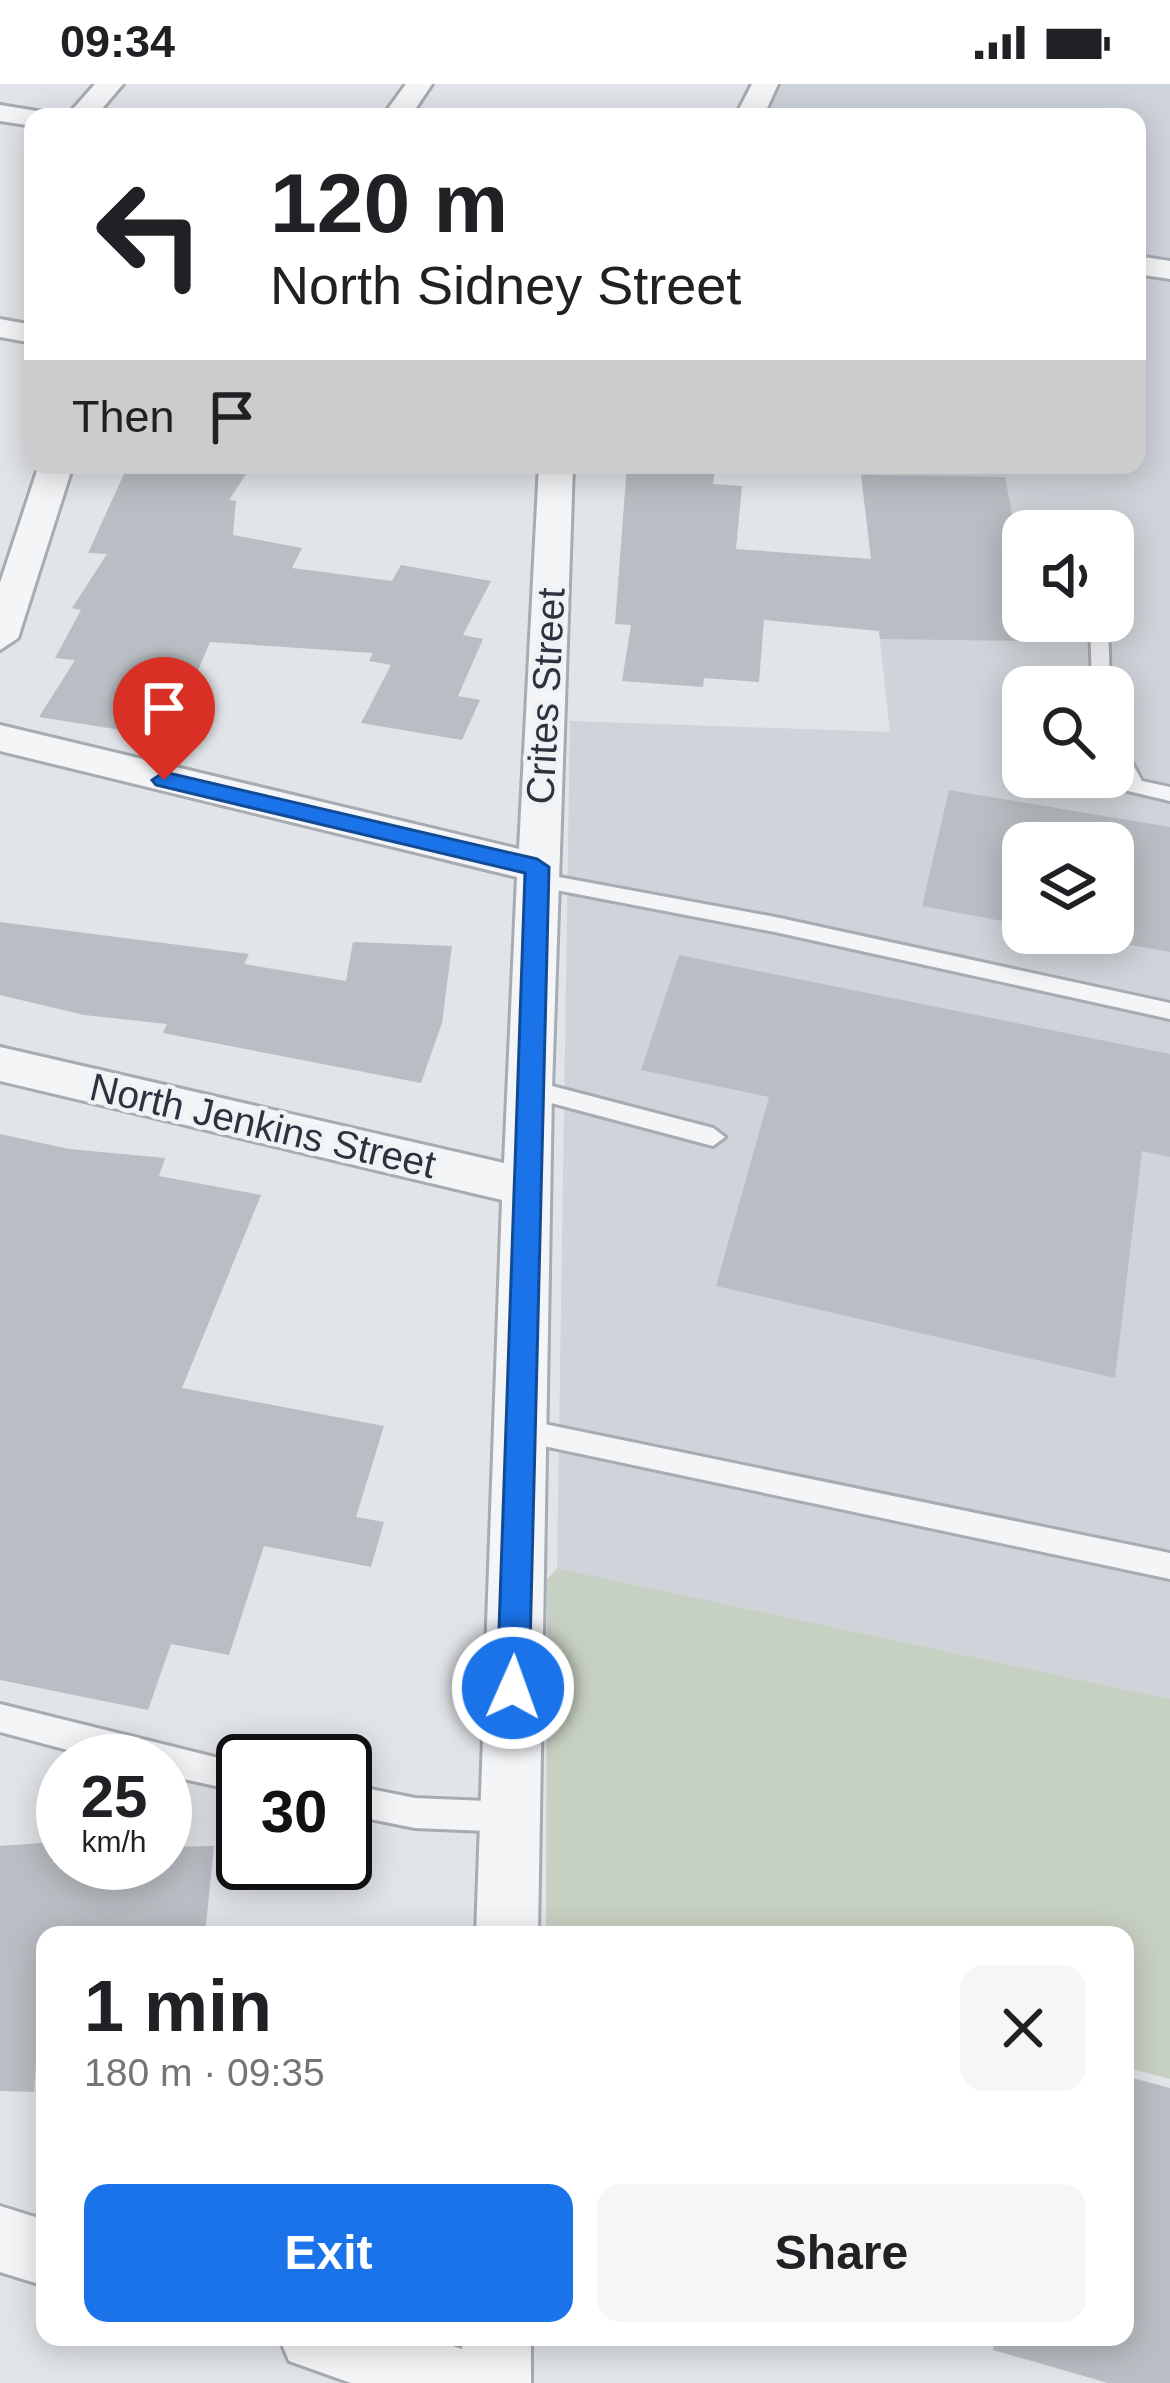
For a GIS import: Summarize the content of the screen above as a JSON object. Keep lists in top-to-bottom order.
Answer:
{
  "streets": {
    "street": ["Crites Street", "North Jenkins Street"]
  },
  "crossings": [
    ["Crites Street", "North Jenkins Street"]
  ],
  "page": {
    "status": "09:34",
    "turn": ["120 m", "North Sidney Street"],
    "then": "Then",
    "speed": "25 km/h",
    "limit": "30",
    "heading": ["1 min", "180 m · 09:35"],
    "buttons": ["Exit", "Share"]
  }
}
